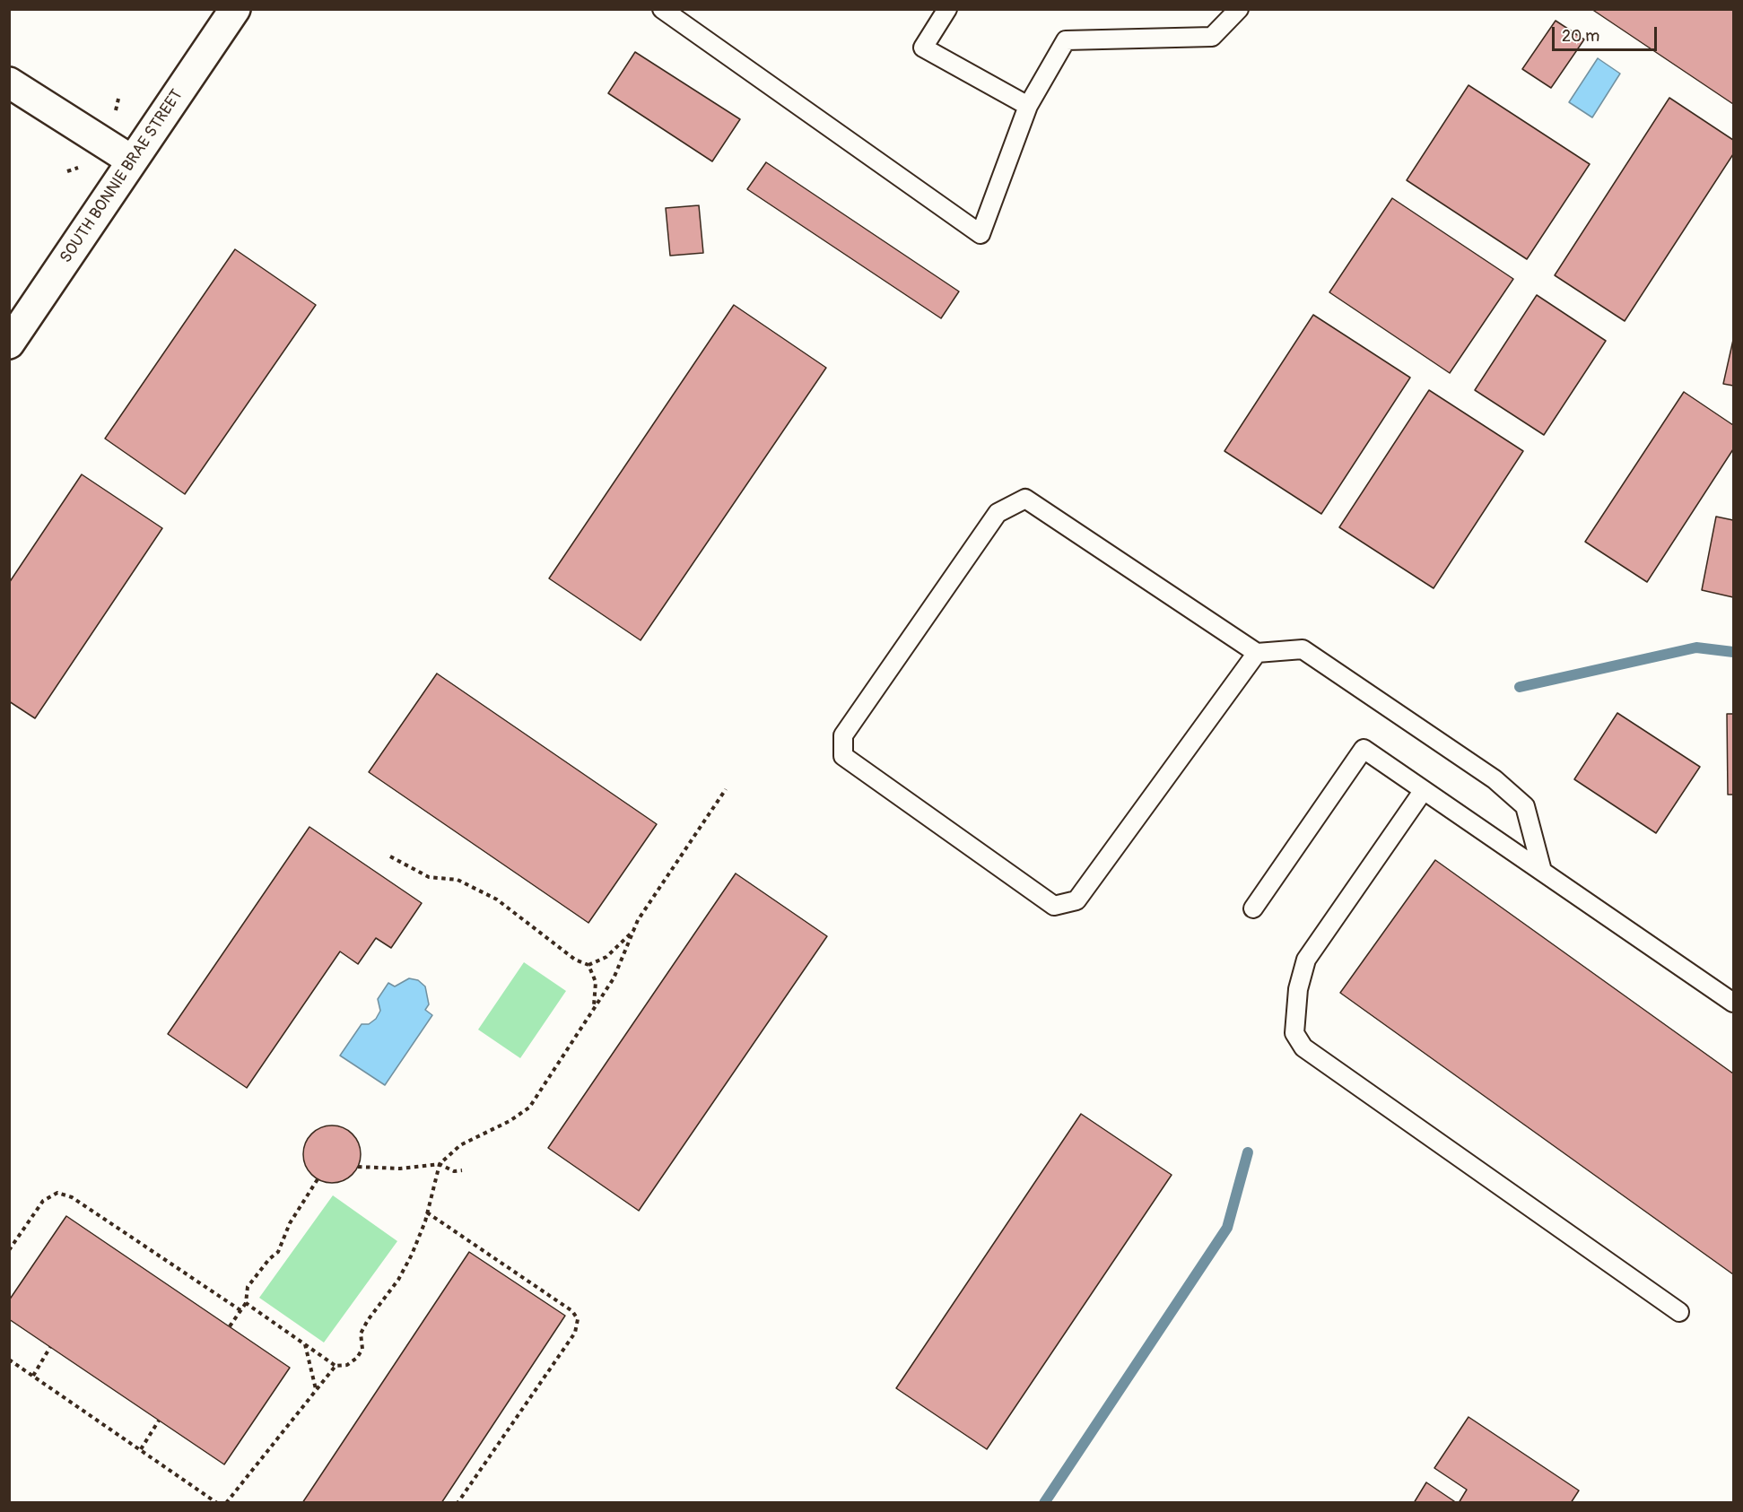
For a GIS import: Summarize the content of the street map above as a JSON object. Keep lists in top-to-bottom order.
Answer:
{
  "streets": {
    "main road": ["SOUTH BONNIE BRAE STREET"]
  },
  "scale_bar": "20 m"
}
